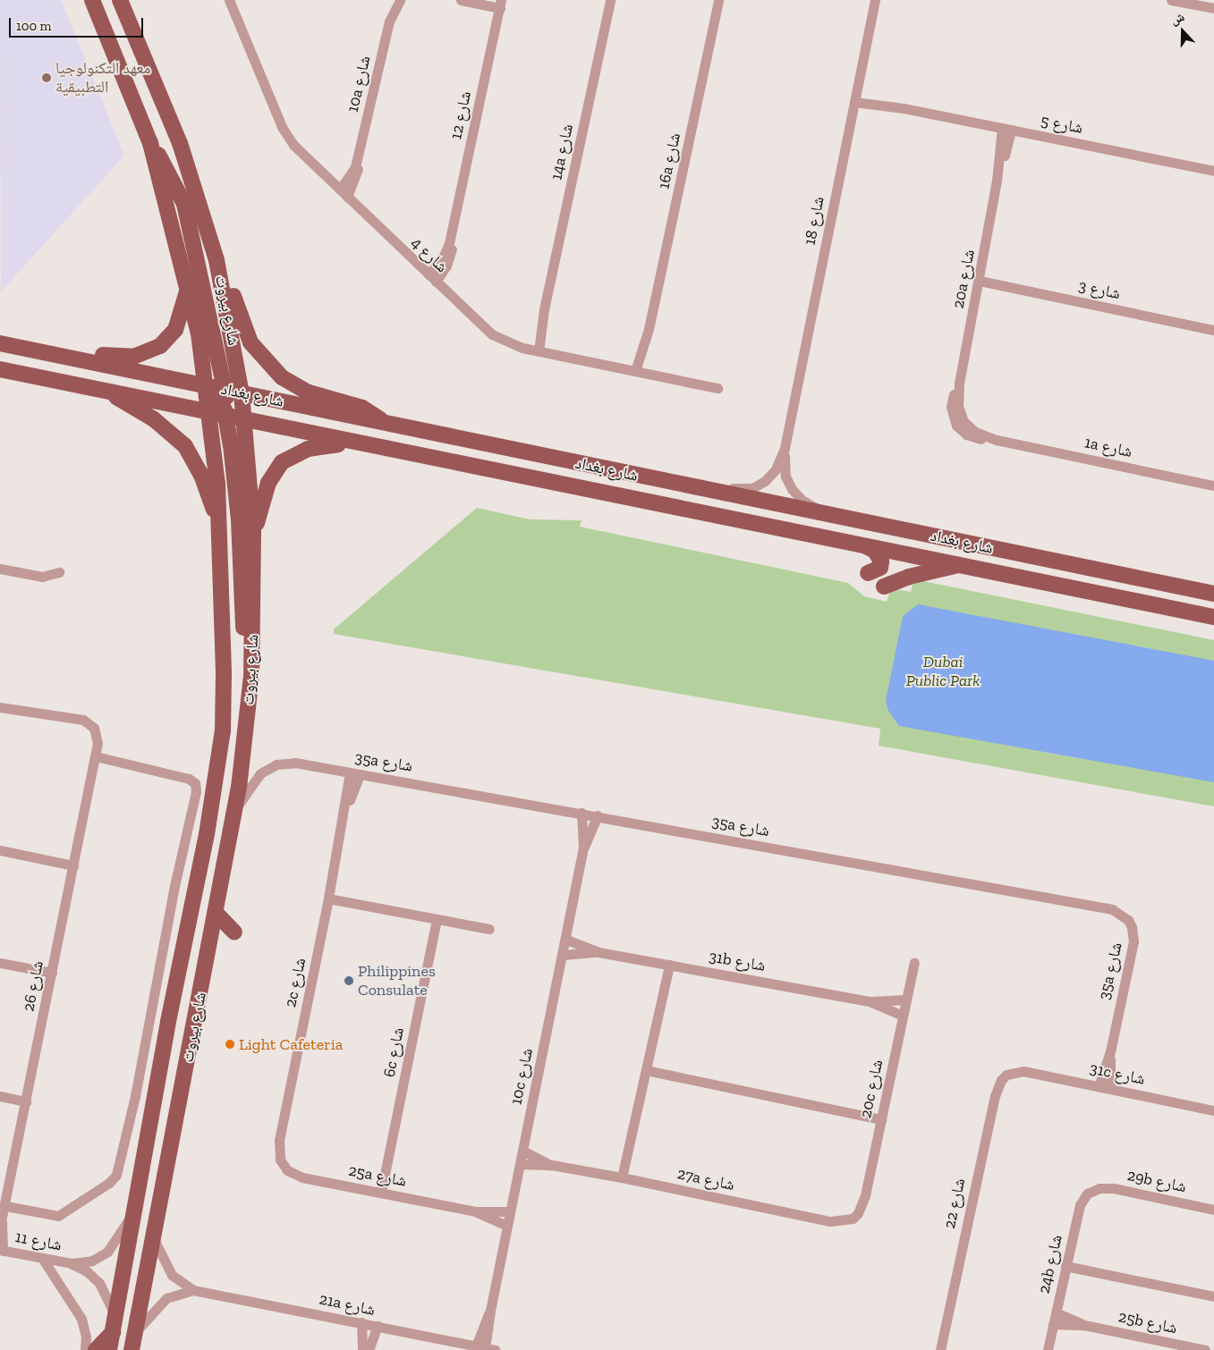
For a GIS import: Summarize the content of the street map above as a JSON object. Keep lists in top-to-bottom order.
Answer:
{
  "streets": {
    "main road": ["شارع بيروت", "شارع بغداد"],
    "street": [
      "10a شارع",
      "شارع 12",
      "شارع 5",
      "14a شارع",
      "16a شارع",
      "شارع 18",
      "شارع 4",
      "20a شارع",
      "شارع 3",
      "1a شارع",
      "35a شارع",
      "31b شارع",
      "2c شارع",
      "شارع 26",
      "6c شارع",
      "31c شارع",
      "10c شارع",
      "20c شارع",
      "25a شارع",
      "27a شارع",
      "29b شارع",
      "شارع 22",
      "شارع 11",
      "24b شارع",
      "21a شارع",
      "25b شارع"
    ]
  },
  "crossings": [
    ["10a شارع", "شارع 4"],
    ["شارع 12", "شارع 4"],
    ["شارع 5", "شارع 18"],
    ["شارع 5", "20a شارع"],
    ["14a شارع", "شارع 4"],
    ["16a شارع", "شارع 4"],
    ["شارع 18", "شارع بغداد"],
    ["20a شارع", "شارع 3"],
    ["20a شارع", "1a شارع"],
    ["شارع بيروت", "شارع بغداد"],
    ["شارع بيروت", "35a شارع"],
    ["شارع بيروت", "شارع 11"],
    ["شارع بيروت", "21a شارع"],
    ["35a شارع", "2c شارع"],
    ["35a شارع", "31c شارع"],
    ["35a شارع", "10c شارع"],
    ["31b شارع", "10c شارع"],
    ["31b شارع", "20c شارع"],
    ["2c شارع", "25a شارع"],
    ["شارع 26", "شارع 11"],
    ["6c شارع", "25a شارع"],
    ["31c شارع", "شارع 22"],
    ["10c شارع", "25a شارع"],
    ["10c شارع", "27a شارع"],
    ["10c شارع", "21a شارع"],
    ["20c شارع", "27a شارع"],
    ["29b شارع", "24b شارع"],
    ["24b شارع", "25b شارع"]
  ],
  "parks": ["Dubai Public Park"],
  "places": ["معهد التكنولوجيا التطبيقية", "Philippines Consulate", "Light Cafeteria"],
  "scale_bar": "100 m",
  "north": "top"
}
